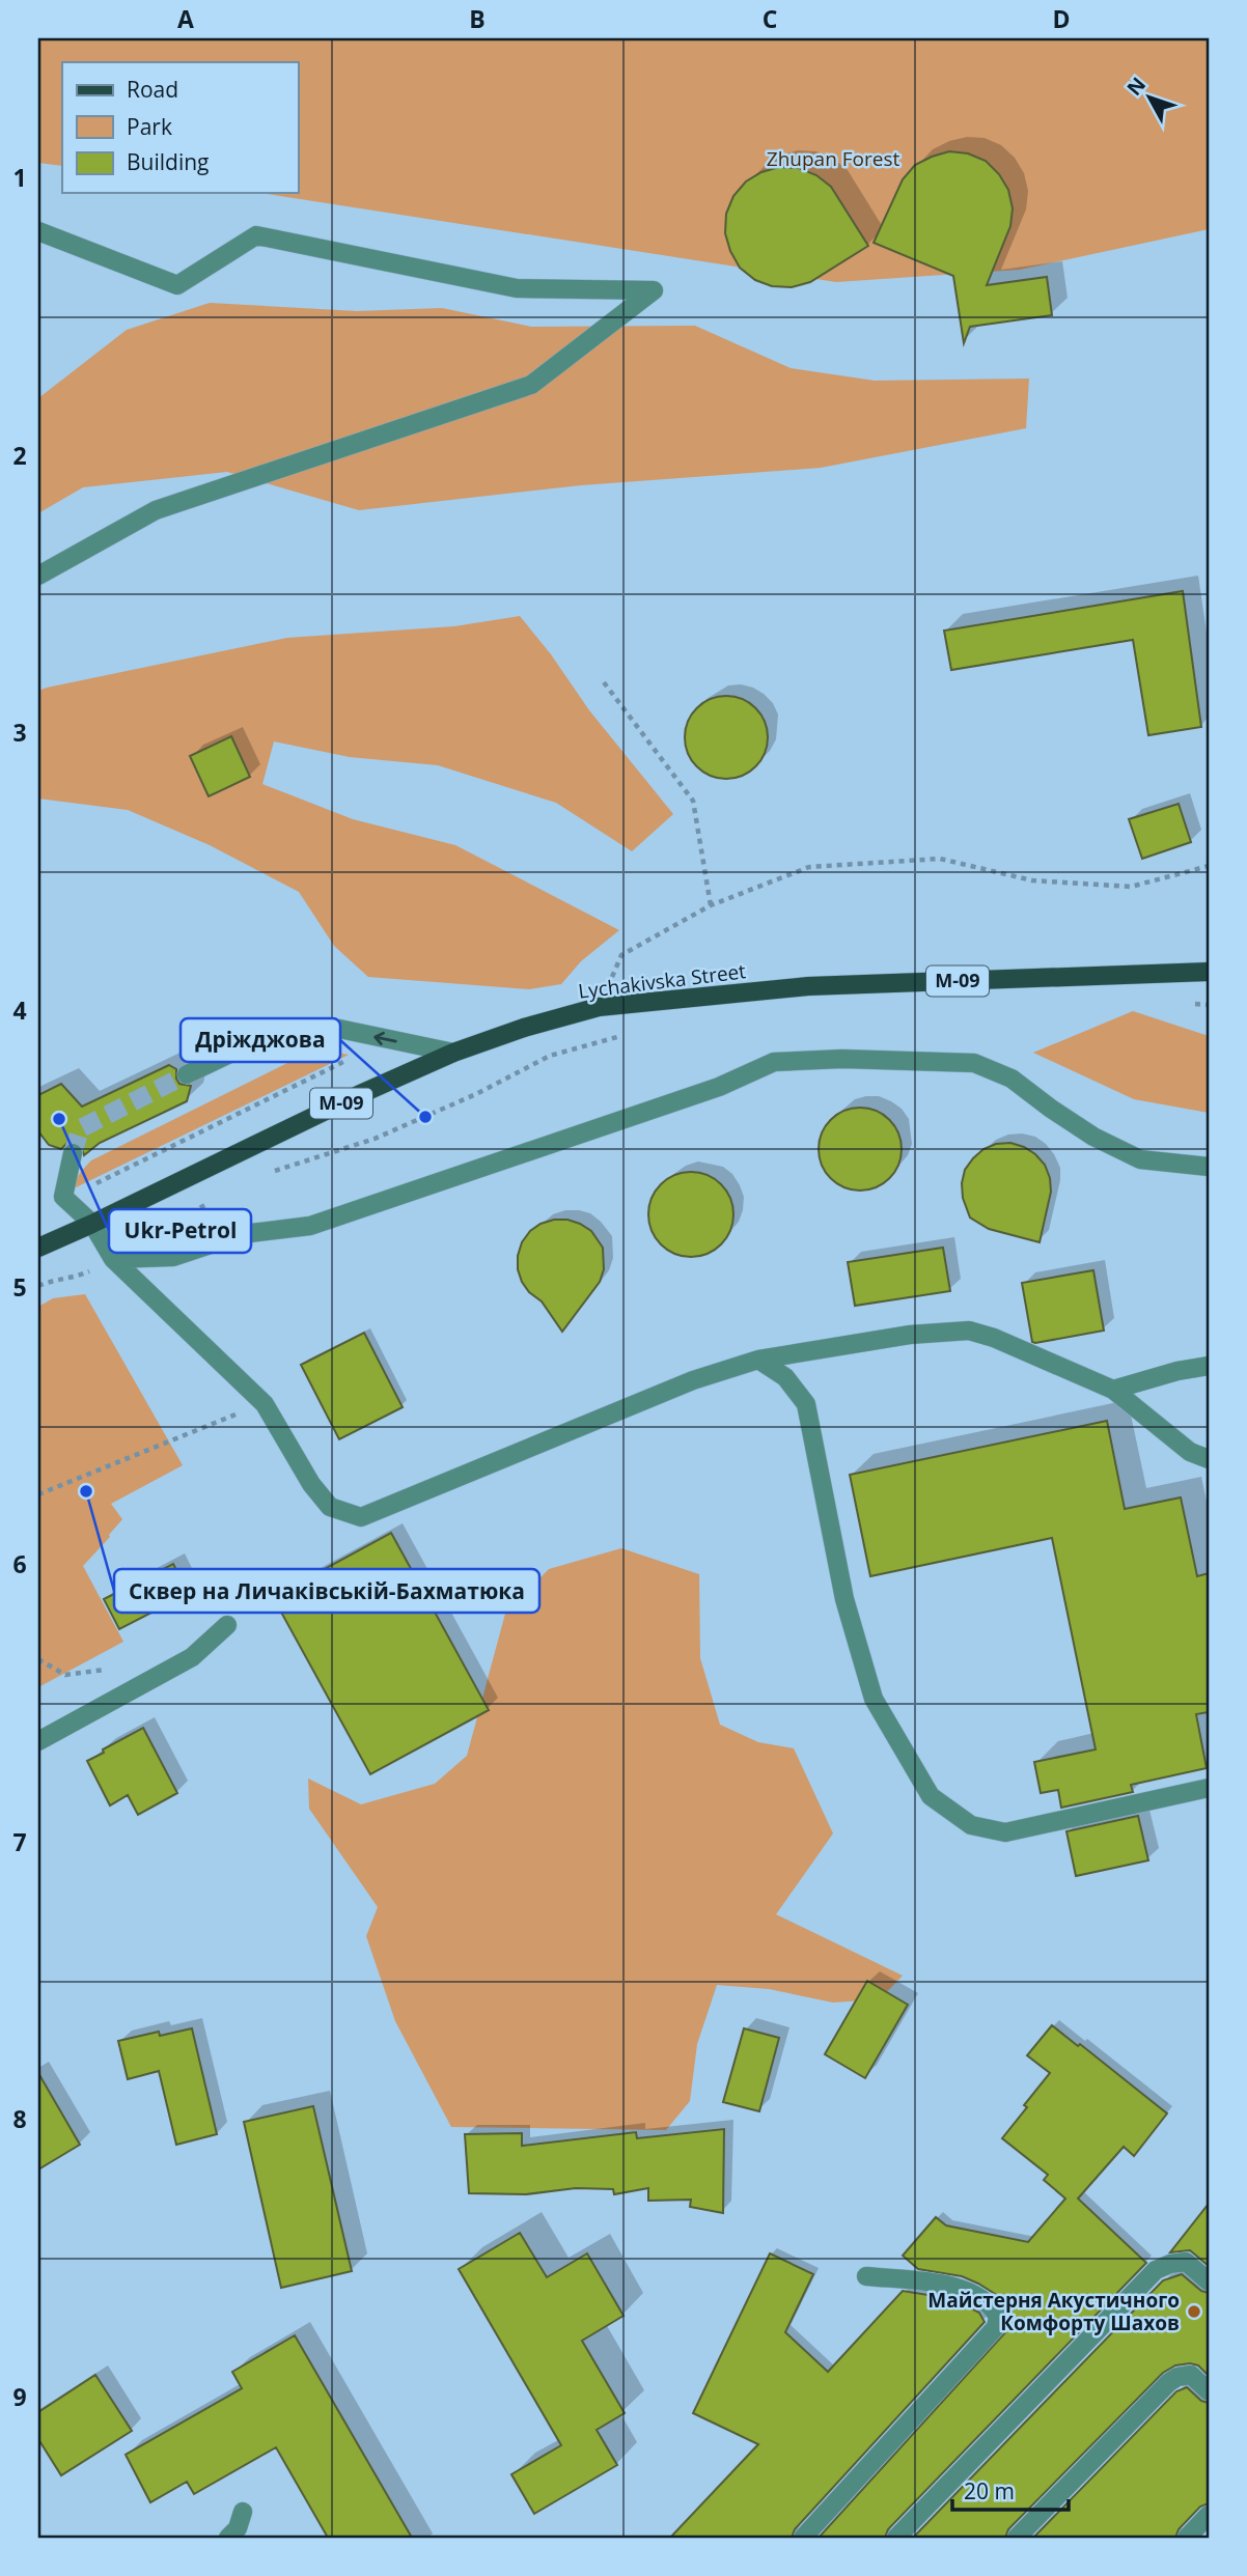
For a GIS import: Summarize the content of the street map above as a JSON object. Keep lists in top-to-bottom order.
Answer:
{
  "streets": {
    "main road": ["Lychakivska Street", "М-09"]
  },
  "parks": ["Zhupan Forest"],
  "places": [
    "Дріжджова",
    "Ukr-Petrol",
    "Сквер на Личаківській-Бахматюка",
    "Майстерня Акустичного Комфорту Шахов"
  ],
  "legend": ["Road", "Park", "Building"],
  "scale_bar": "20 m",
  "north": "top left",
  "grid": {
    "columns": [
      "A",
      "B",
      "C",
      "D"
    ],
    "rows": [
      "1",
      "2",
      "3",
      "4",
      "5",
      "6",
      "7",
      "8",
      "9"
    ]
  }
}
